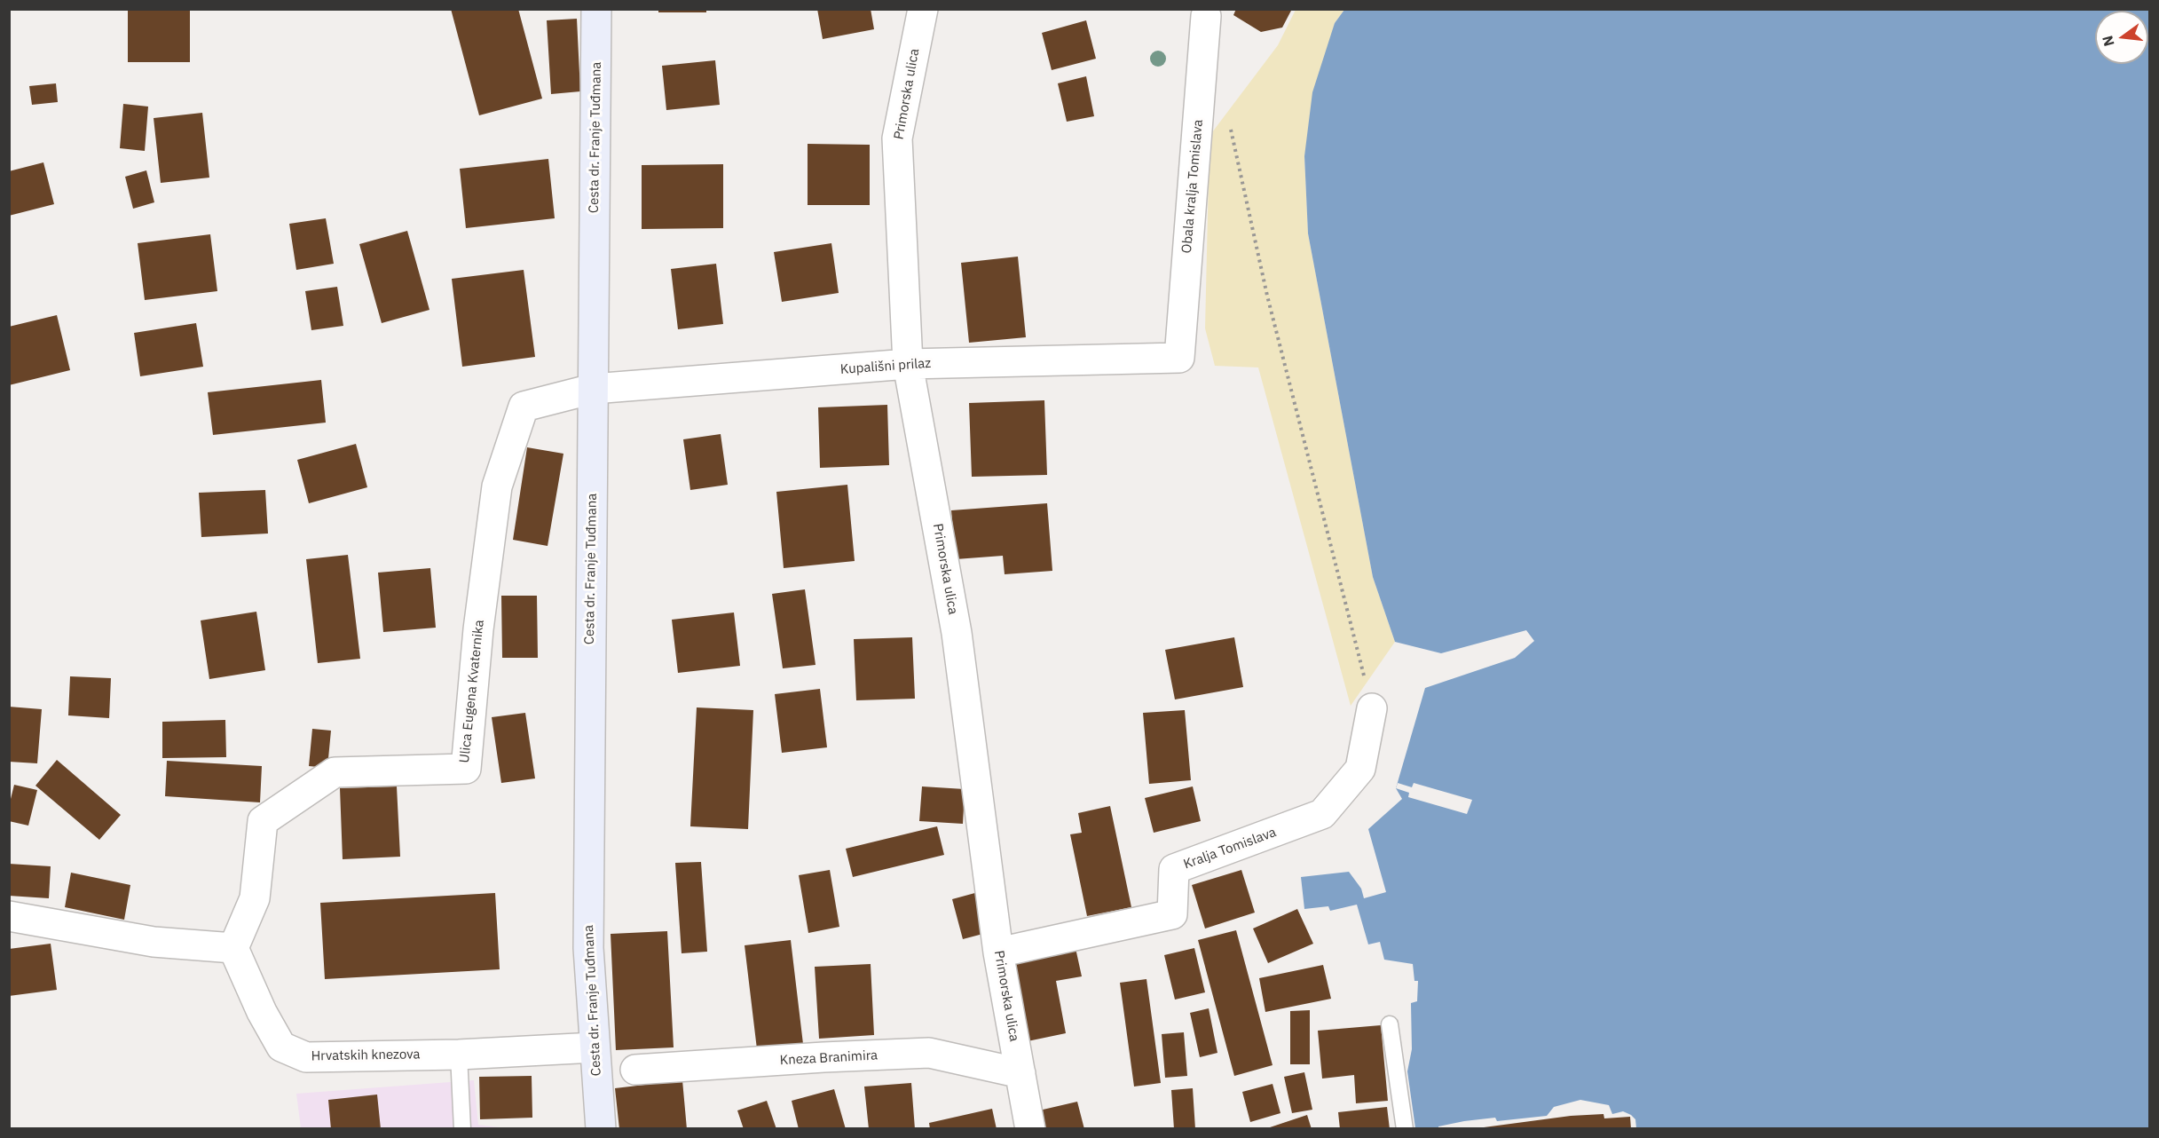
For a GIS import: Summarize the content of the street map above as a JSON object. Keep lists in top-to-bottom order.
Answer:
{
  "streets": {
    "main road": ["Cesta dr. Franje Tuđmana"],
    "street": [
      "Primorska ulica",
      "Obala kralja Tomislava",
      "Kupališni prilaz",
      "Ulica Eugena Kvaternika",
      "Kralja Tomislava",
      "Hrvatskih knezova",
      "Kneza Branimira"
    ]
  },
  "crossings": [
    ["Primorska ulica", "Kupališni prilaz"],
    ["Primorska ulica", "Kralja Tomislava"],
    ["Primorska ulica", "Kneza Branimira"],
    ["Cesta dr. Franje Tuđmana", "Kupališni prilaz"],
    ["Cesta dr. Franje Tuđmana", "Ulica Eugena Kvaternika"],
    ["Cesta dr. Franje Tuđmana", "Hrvatskih knezova"],
    ["Obala kralja Tomislava", "Kupališni prilaz"],
    ["Kupališni prilaz", "Ulica Eugena Kvaternika"],
    ["Ulica Eugena Kvaternika", "Hrvatskih knezova"]
  ],
  "north": "left"
}
